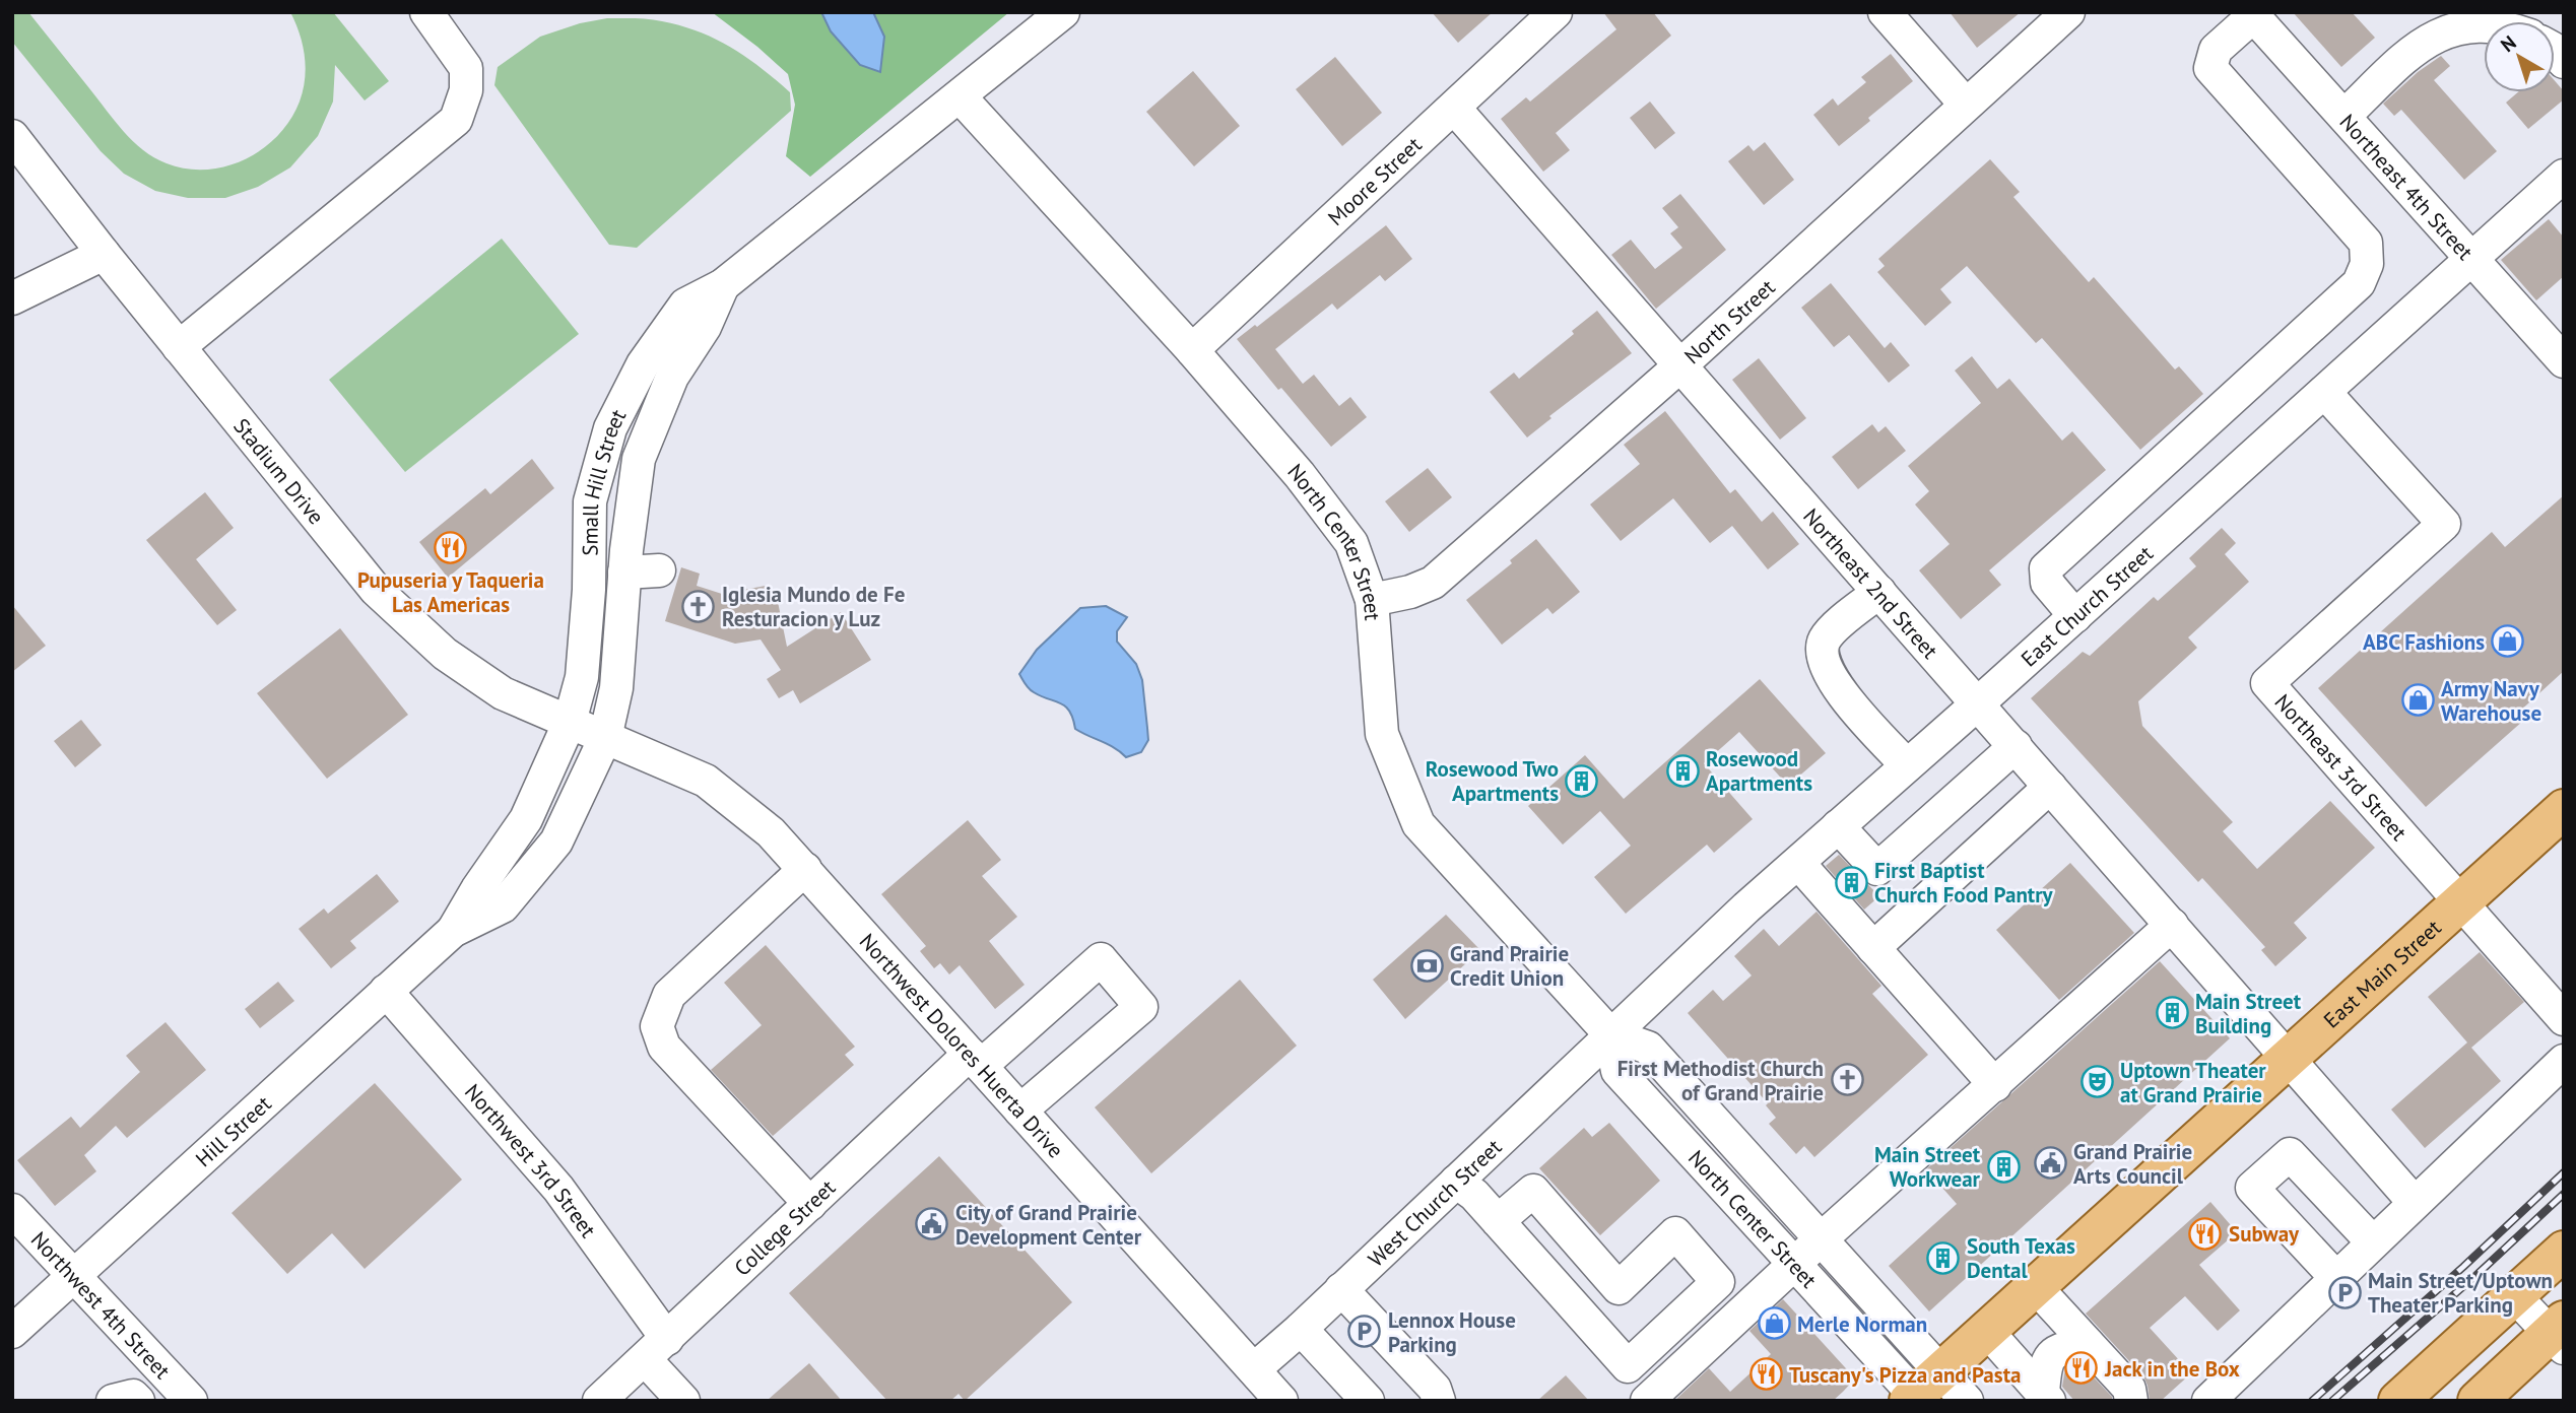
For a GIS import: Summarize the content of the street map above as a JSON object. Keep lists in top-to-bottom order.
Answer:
{
  "streets": {
    "main road": ["East Main Street"],
    "street": [
      "Moore Street",
      "Northeast 4th Street",
      "North Street",
      "Stadium Drive",
      "Small Hill Street",
      "North Center Street",
      "Northeast 2nd Street",
      "East Church Street",
      "Northeast 3rd Street",
      "Northwest Dolores Huerta Drive",
      "Hill Street",
      "Northwest 3rd Street",
      "West Church Street",
      "College Street",
      "Northwest 4th Street"
    ]
  },
  "crossings": [
    ["Moore Street", "North Center Street"],
    ["Moore Street", "Northeast 2nd Street"],
    ["Northeast 4th Street", "East Church Street"],
    ["North Street", "North Center Street"],
    ["North Street", "Northeast 2nd Street"],
    ["Stadium Drive", "Small Hill Street"],
    ["Stadium Drive", "Northwest Dolores Huerta Drive"],
    ["Stadium Drive", "Hill Street"],
    ["Small Hill Street", "North Center Street"],
    ["Small Hill Street", "Northwest Dolores Huerta Drive"],
    ["Small Hill Street", "Hill Street"],
    ["North Center Street", "East Church Street"],
    ["North Center Street", "East Main Street"],
    ["North Center Street", "West Church Street"],
    ["Northeast 2nd Street", "East Church Street"],
    ["Northeast 2nd Street", "East Main Street"],
    ["East Church Street", "Northeast 3rd Street"],
    ["East Church Street", "West Church Street"],
    ["Northeast 3rd Street", "East Main Street"],
    ["Northwest Dolores Huerta Drive", "Hill Street"],
    ["Northwest Dolores Huerta Drive", "West Church Street"],
    ["Northwest Dolores Huerta Drive", "College Street"],
    ["Hill Street", "Northwest 3rd Street"],
    ["Hill Street", "Northwest 4th Street"],
    ["Northwest 3rd Street", "College Street"]
  ],
  "places": {
    "restaurant": [
      "Pupuseria y Taqueria Las Americas",
      "Subway",
      "Jack in the Box",
      "Tuscany's Pizza and Pasta"
    ],
    "church": ["Iglesia Mundo de Fe Resturacion y Luz", "First Methodist Church of Grand Prairie"],
    "shop": ["ABC Fashions", "Army Navy Warehouse", "Merle Norman"],
    "building": [
      "Rosewood Apartments",
      "Rosewood Two Apartments",
      "First Baptist Church Food Pantry",
      "Main Street Building",
      "Main Street Workwear",
      "South Texas Dental"
    ],
    "bank": ["Grand Prairie Credit Union"],
    "theatre": ["Uptown Theater at Grand Prairie"],
    "public building": ["Grand Prairie Arts Council", "City of Grand Prairie Development Center"],
    "parking": ["Main Street/Uptown Theater Parking", "Lennox House Parking"]
  },
  "north": "top left"
}
